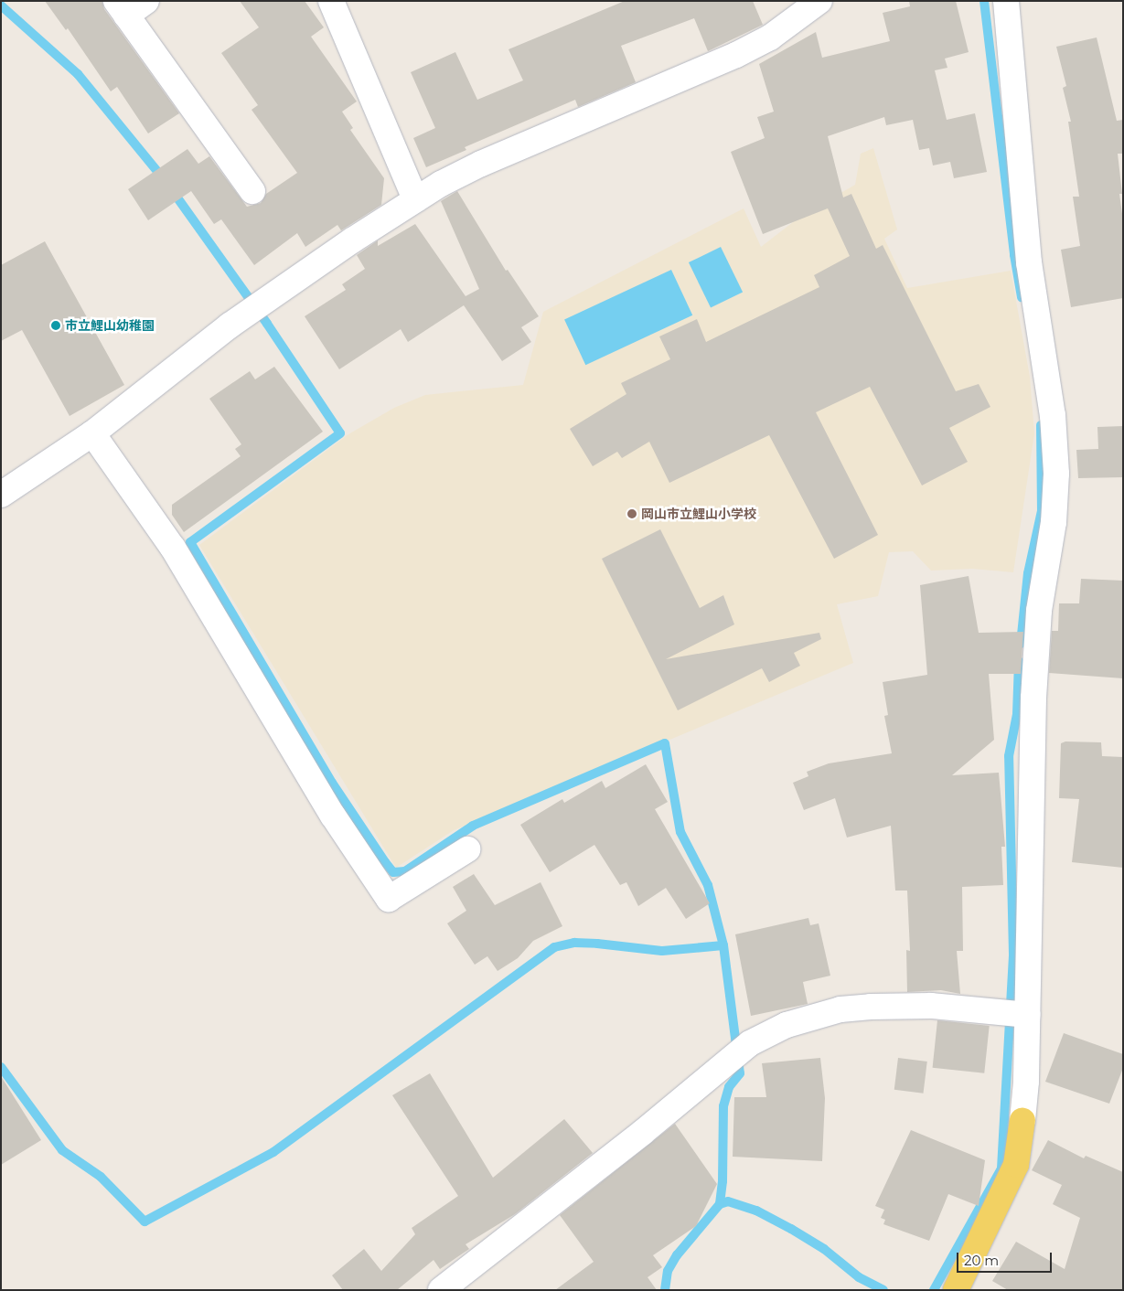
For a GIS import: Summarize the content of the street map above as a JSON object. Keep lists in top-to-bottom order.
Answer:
{
  "places": ["市立鯉山幼稚園", "岡山市立鯉山小学校"],
  "scale_bar": "20 m"
}
